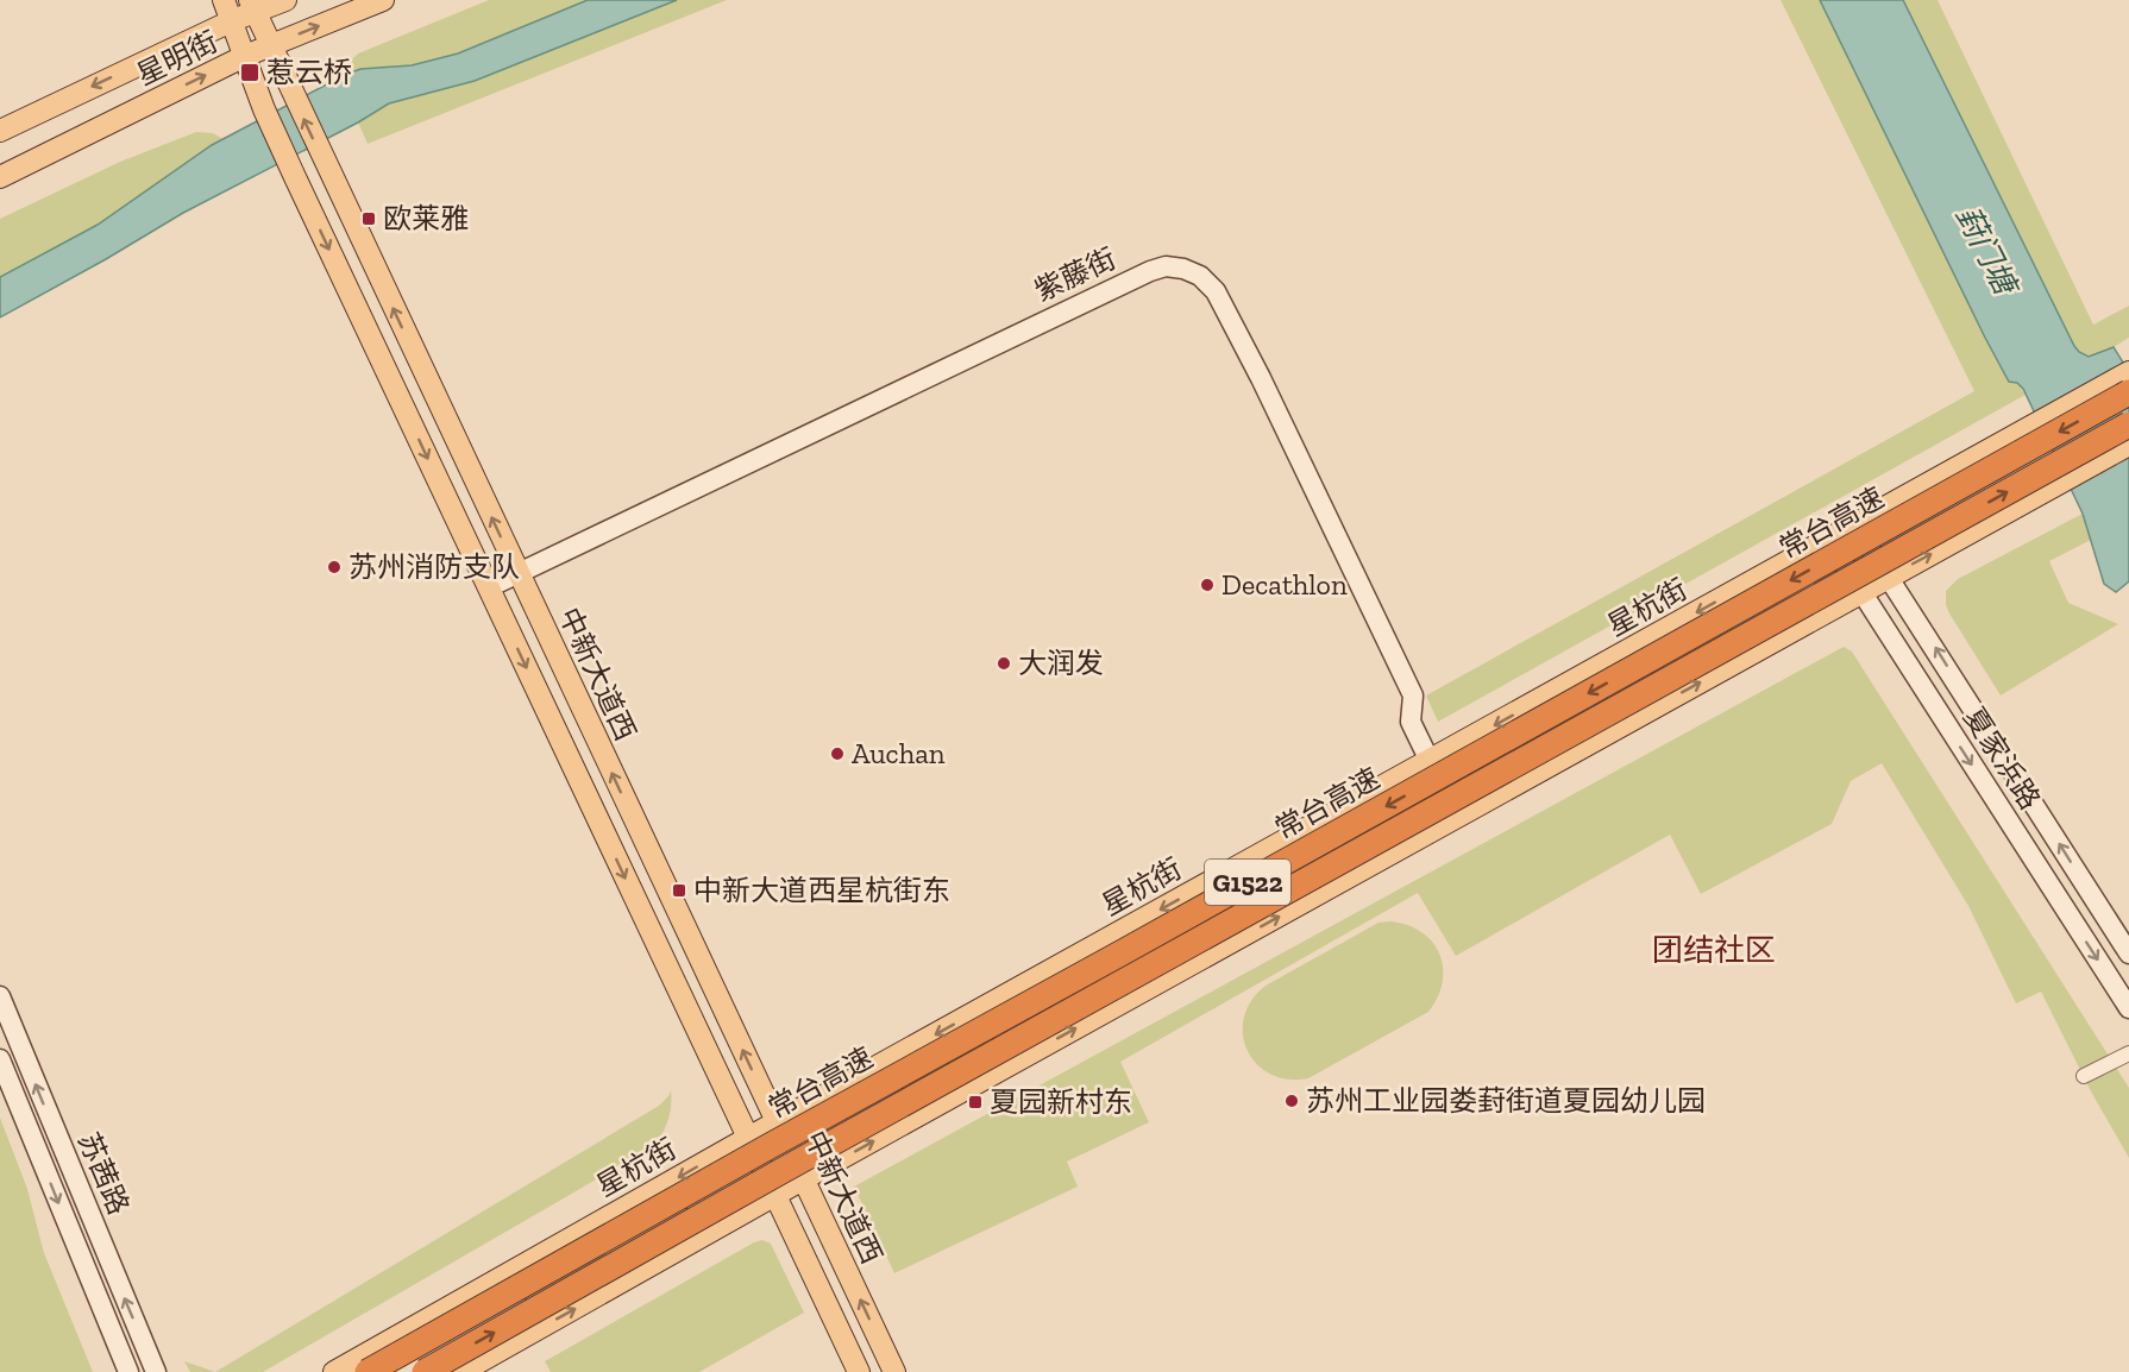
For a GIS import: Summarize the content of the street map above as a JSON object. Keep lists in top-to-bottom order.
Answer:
{
  "streets": {
    "highway": ["常台高速", "G1522"],
    "main road": [
      "星明街",
      "紫藤街",
      "星杭街",
      "中新大道西",
      "夏家浜路",
      "苏茜路"
    ]
  },
  "crossings": [
    ["星明街", "中新大道西"],
    ["紫藤街", "星杭街"],
    ["紫藤街", "中新大道西"],
    ["星杭街", "中新大道西"],
    ["星杭街", "夏家浜路"]
  ],
  "districts": ["团结社区"],
  "water": ["葑门塘"],
  "places": {
    "transit": [
      "惹云桥",
      "欧莱雅",
      "中新大道西星杭街东",
      "夏园新村东"
    ],
    "other": [
      "苏州消防支队",
      "Decathlon",
      "大润发",
      "Auchan",
      "苏州工业园娄葑街道夏园幼儿园"
    ]
  }
}
